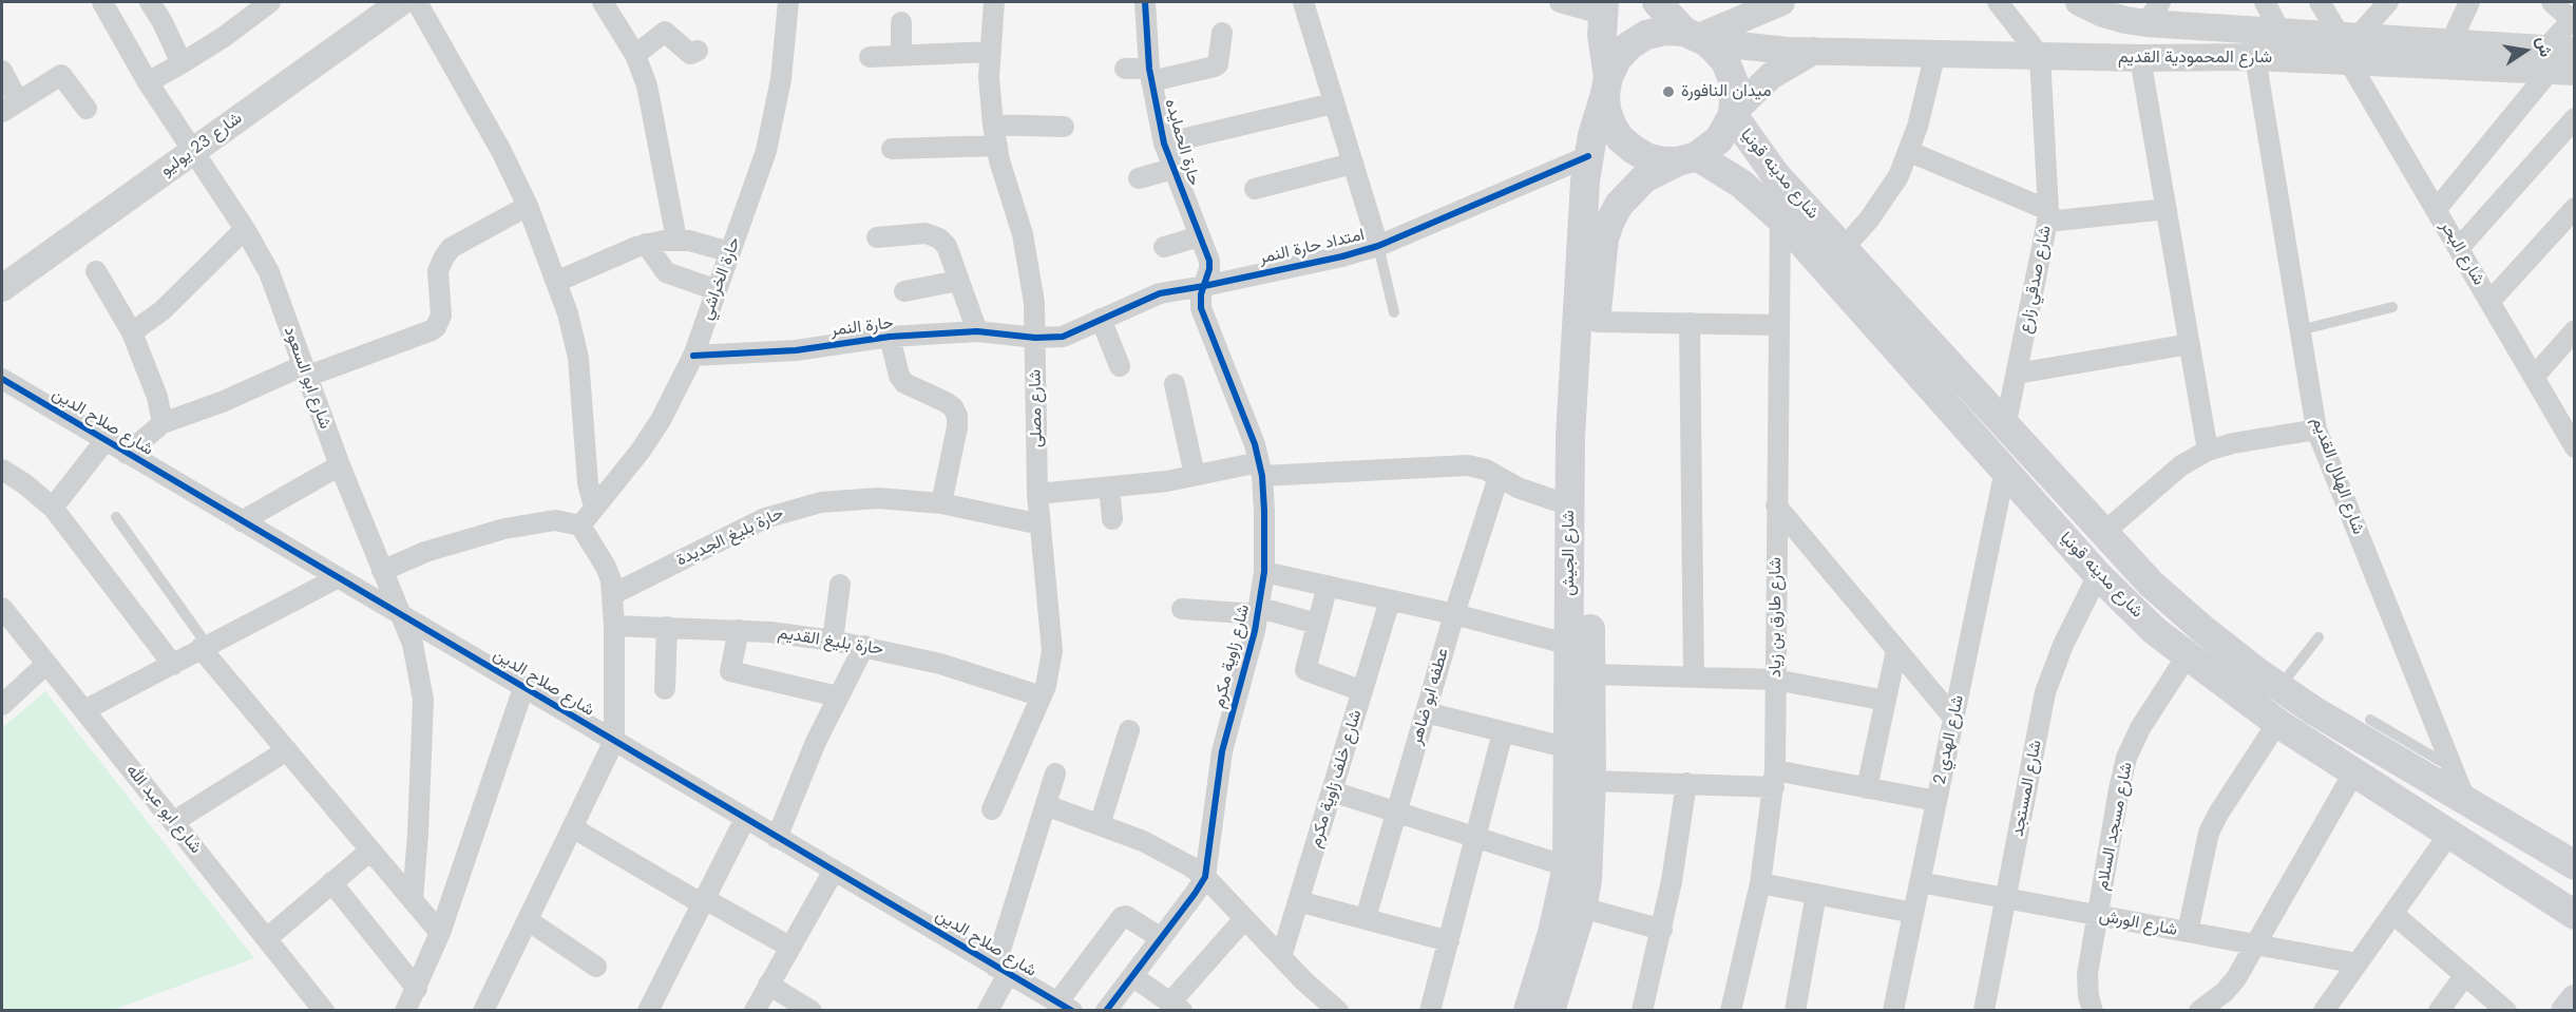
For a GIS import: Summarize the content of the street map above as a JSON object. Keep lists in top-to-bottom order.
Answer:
{
  "streets": {
    "main road": ["شارع مدينه قونيا", "شارع الجيش"],
    "street": [
      "شارع المحمودية القديم",
      "حارة الحمايده",
      "شارع 23 يوليو",
      "امتداد حارة النمر",
      "شارع البحر",
      "حارة الخراشي",
      "شارع صدقي زارع",
      "حارة النمر",
      "شارع ابو السعود",
      "شارع مصلى",
      "شارع صلاح الدين",
      "شارع الهلال القديم",
      "حارة بليغ الجديدة",
      "شارع طارق بن زياد",
      "حارة بليغ القديم",
      "شارع زاوية مكرم",
      "عطفه ابو ضاهر",
      "شارع الهدي 2",
      "شارع خلف زاوية مكرم",
      "شارع المستجد",
      "شارع ابو عبد الله",
      "شارع مسجد السلام",
      "شارع الورش"
    ]
  },
  "crossings": [
    ["شارع المحمودية القديم", "شارع مدينه قونيا"],
    ["شارع المحمودية القديم", "شارع البحر"],
    ["شارع المحمودية القديم", "شارع صدقي زارع"],
    ["شارع المحمودية القديم", "شارع الهلال القديم"],
    ["شارع المحمودية القديم", "شارع الجيش"],
    ["حارة الحمايده", "امتداد حارة النمر"],
    ["حارة الحمايده", "شارع زاوية مكرم"],
    ["شارع 23 يوليو", "شارع ابو السعود"],
    ["شارع مدينه قونيا", "شارع صدقي زارع"],
    ["شارع مدينه قونيا", "شارع الهلال القديم"],
    ["شارع مدينه قونيا", "شارع الجيش"],
    ["شارع مدينه قونيا", "شارع طارق بن زياد"],
    ["شارع مدينه قونيا", "شارع الهدي 2"],
    ["شارع مدينه قونيا", "شارع المستجد"],
    ["شارع مدينه قونيا", "شارع مسجد السلام"],
    ["امتداد حارة النمر", "حارة النمر"],
    ["امتداد حارة النمر", "شارع مصلى"],
    ["امتداد حارة النمر", "شارع الجيش"],
    ["امتداد حارة النمر", "شارع زاوية مكرم"],
    ["حارة الخراشي", "حارة النمر"],
    ["حارة النمر", "شارع مصلى"],
    ["شارع ابو السعود", "شارع صلاح الدين"],
    ["شارع مصلى", "حارة بليغ الجديدة"],
    ["شارع مصلى", "حارة بليغ القديم"],
    ["شارع الهدي 2", "شارع الورش"],
    ["شارع المستجد", "شارع الورش"],
    ["شارع مسجد السلام", "شارع الورش"]
  ],
  "places": ["ميدان النافورة"],
  "north": "right"
}
